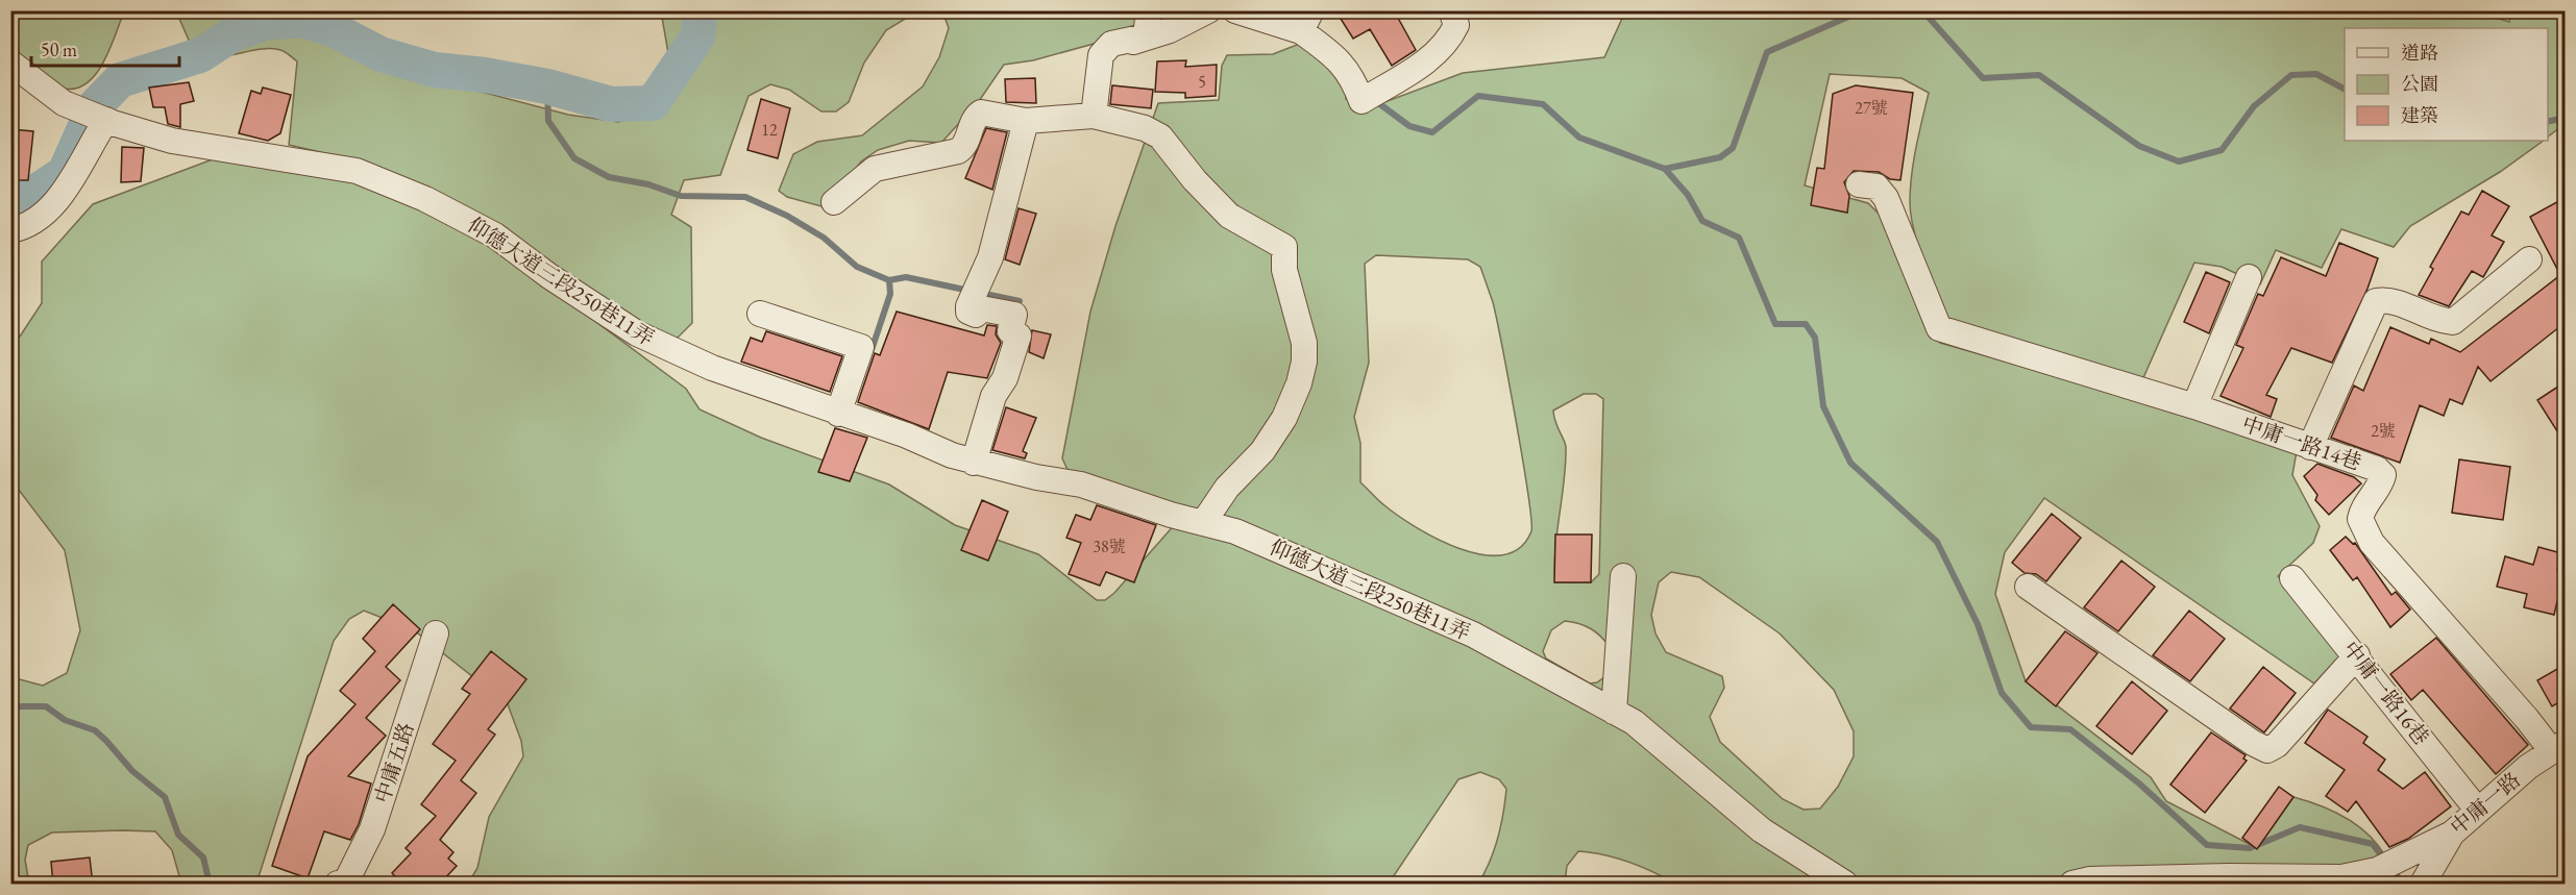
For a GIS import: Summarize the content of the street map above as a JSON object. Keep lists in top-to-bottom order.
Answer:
{
  "streets": {
    "street": [
      "仰德大道三段250巷11弄",
      "中庸一路14巷",
      "中庸一路16巷",
      "中庸五路",
      "中庸一路"
    ]
  },
  "crossings": [
    ["中庸一路14巷", "中庸一路"],
    ["中庸一路16巷", "中庸一路"]
  ],
  "house_numbers": [
    "5",
    "27號",
    "12",
    "2號",
    "38號"
  ],
  "legend": ["道路", "公園", "建築"],
  "scale_bar": "50 m"
}
